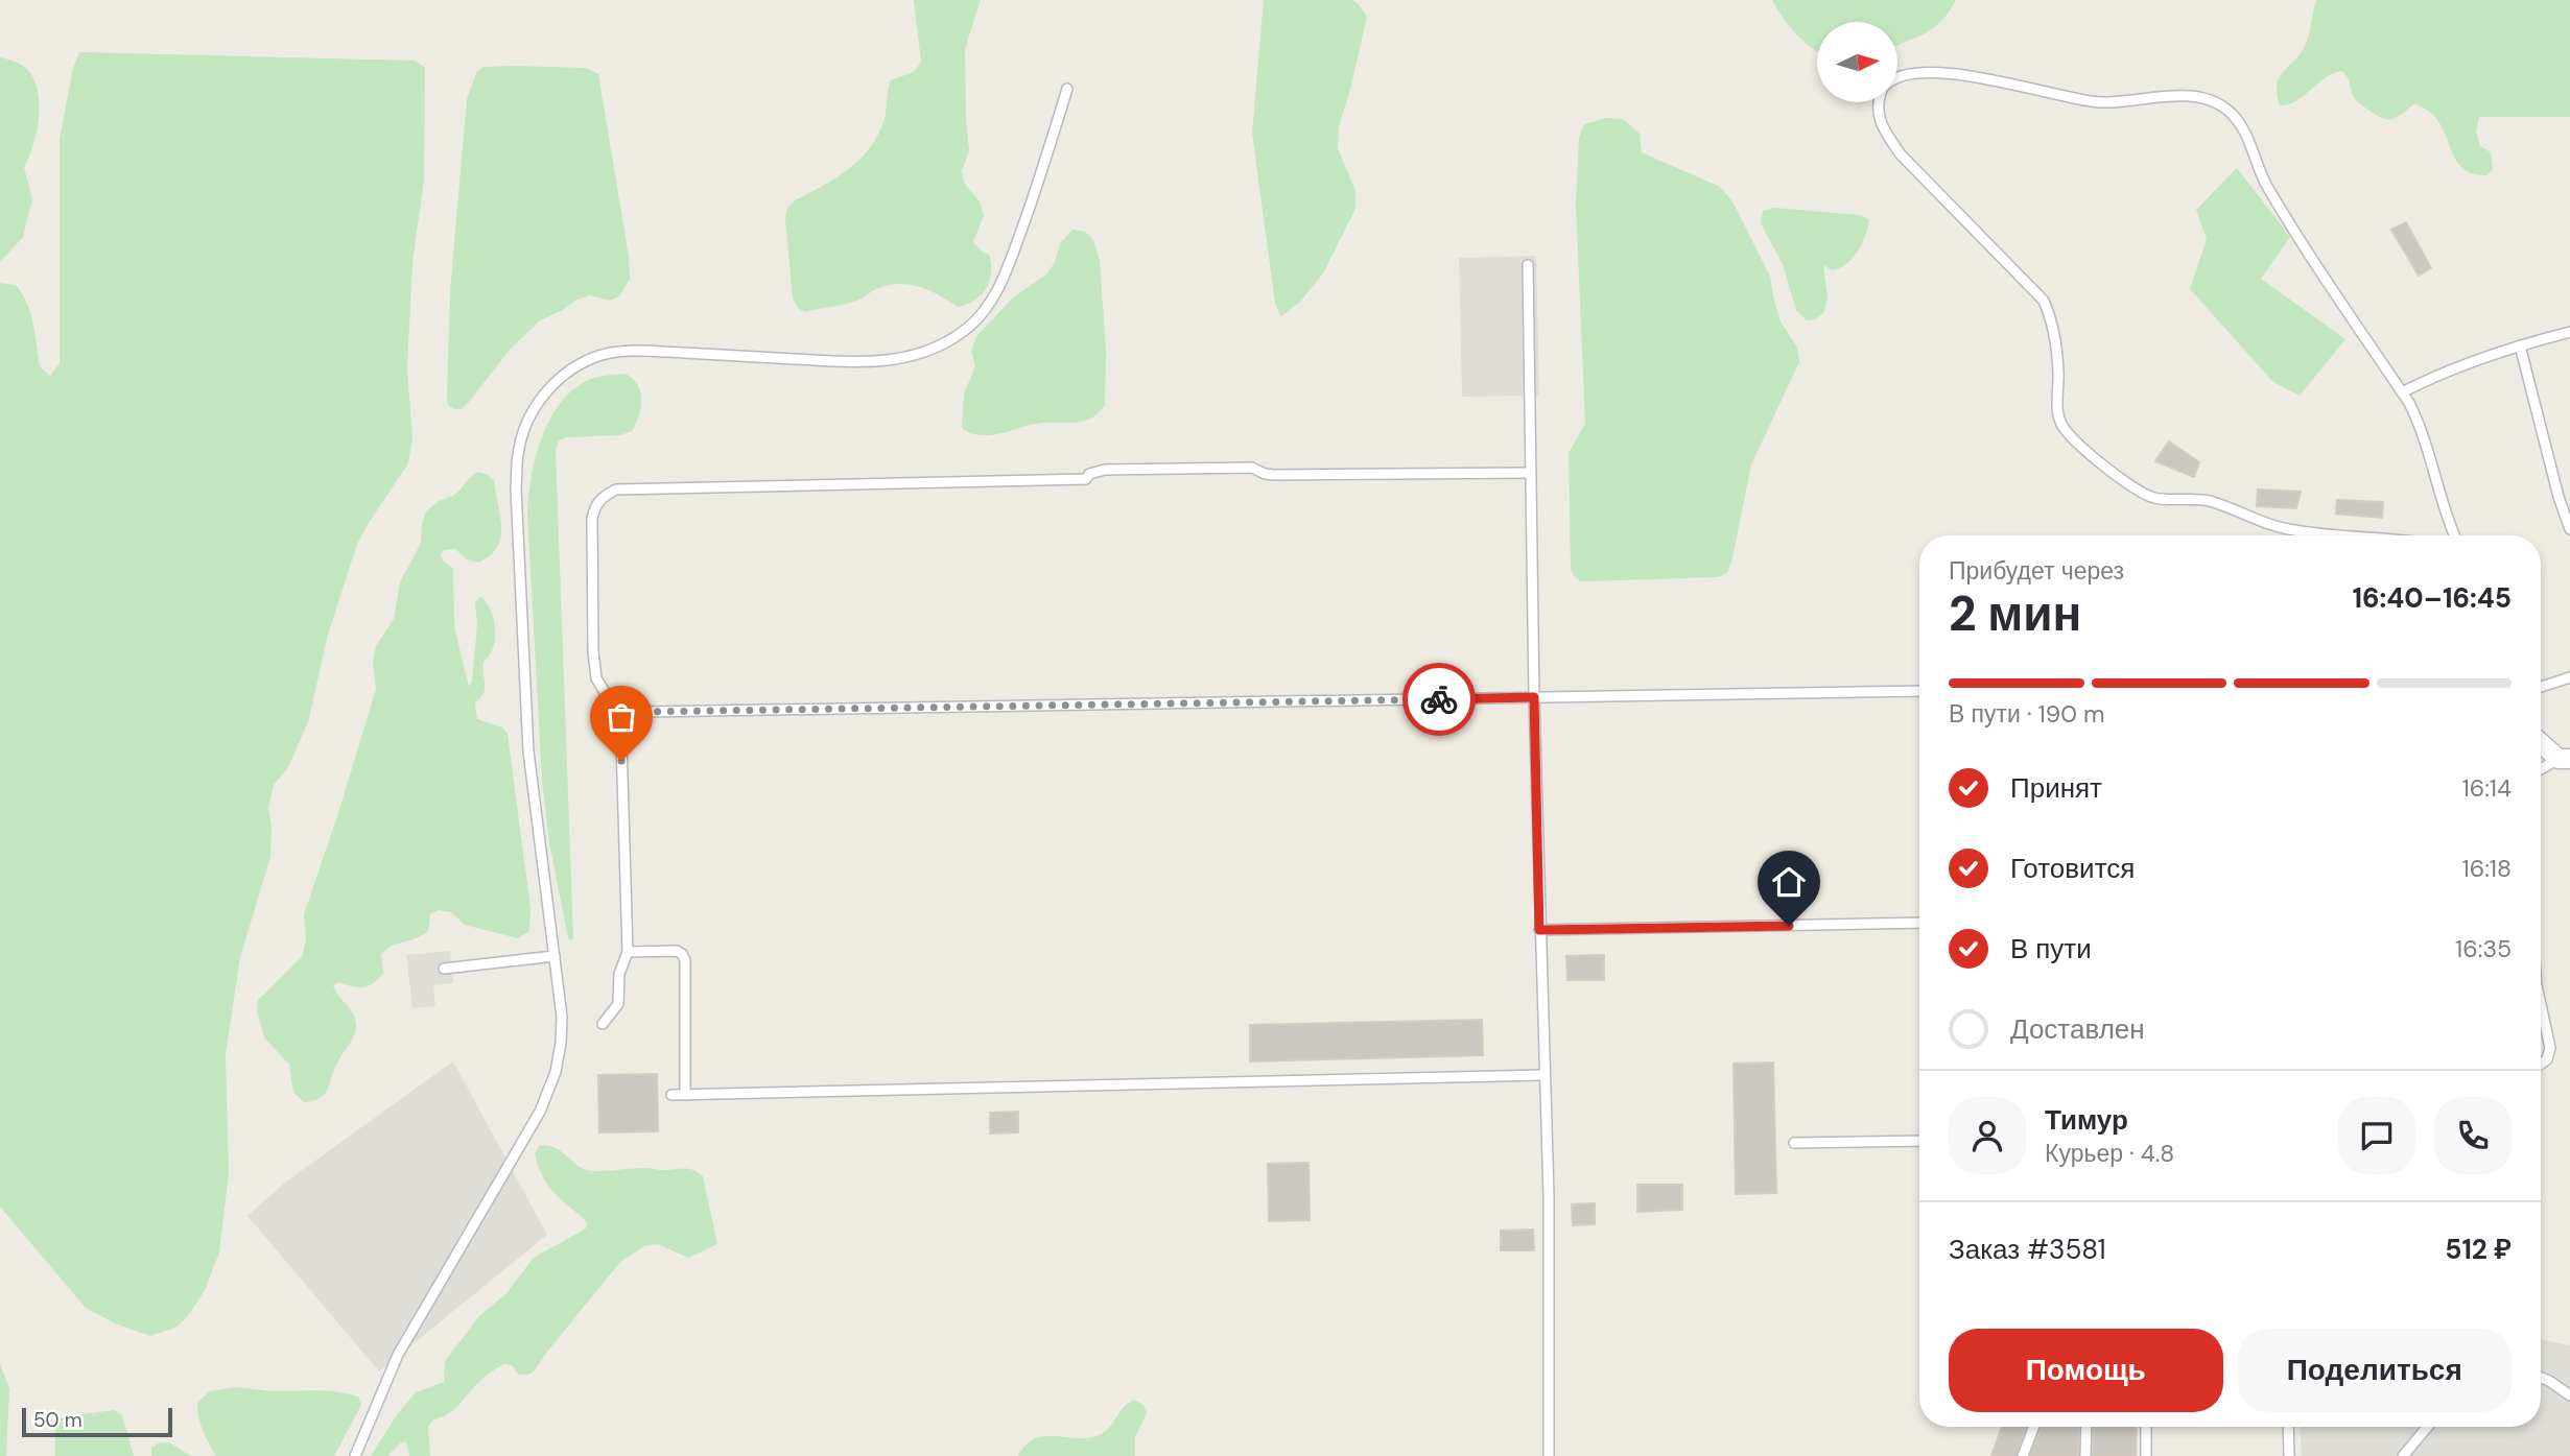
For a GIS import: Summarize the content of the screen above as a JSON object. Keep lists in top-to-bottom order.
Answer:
{
  "scale_bar": "50 m",
  "north": "right",
  "page": {
    "heading": ["2 мин", "Прибудет через", "16:40–16:45"],
    "panel": [
      "Тимур",
      "Курьер · 4.8",
      "Заказ #3581",
      "512 ₽"
    ],
    "bar": "В пути · 190 m",
    "list": [
      ["Принят", "16:14"],
      ["Готовится", "16:18"],
      ["В пути", "16:35"],
      "Доставлен"
    ],
    "buttons": ["Помощь", "Поделиться"],
    "scale": "50 m"
  }
}
